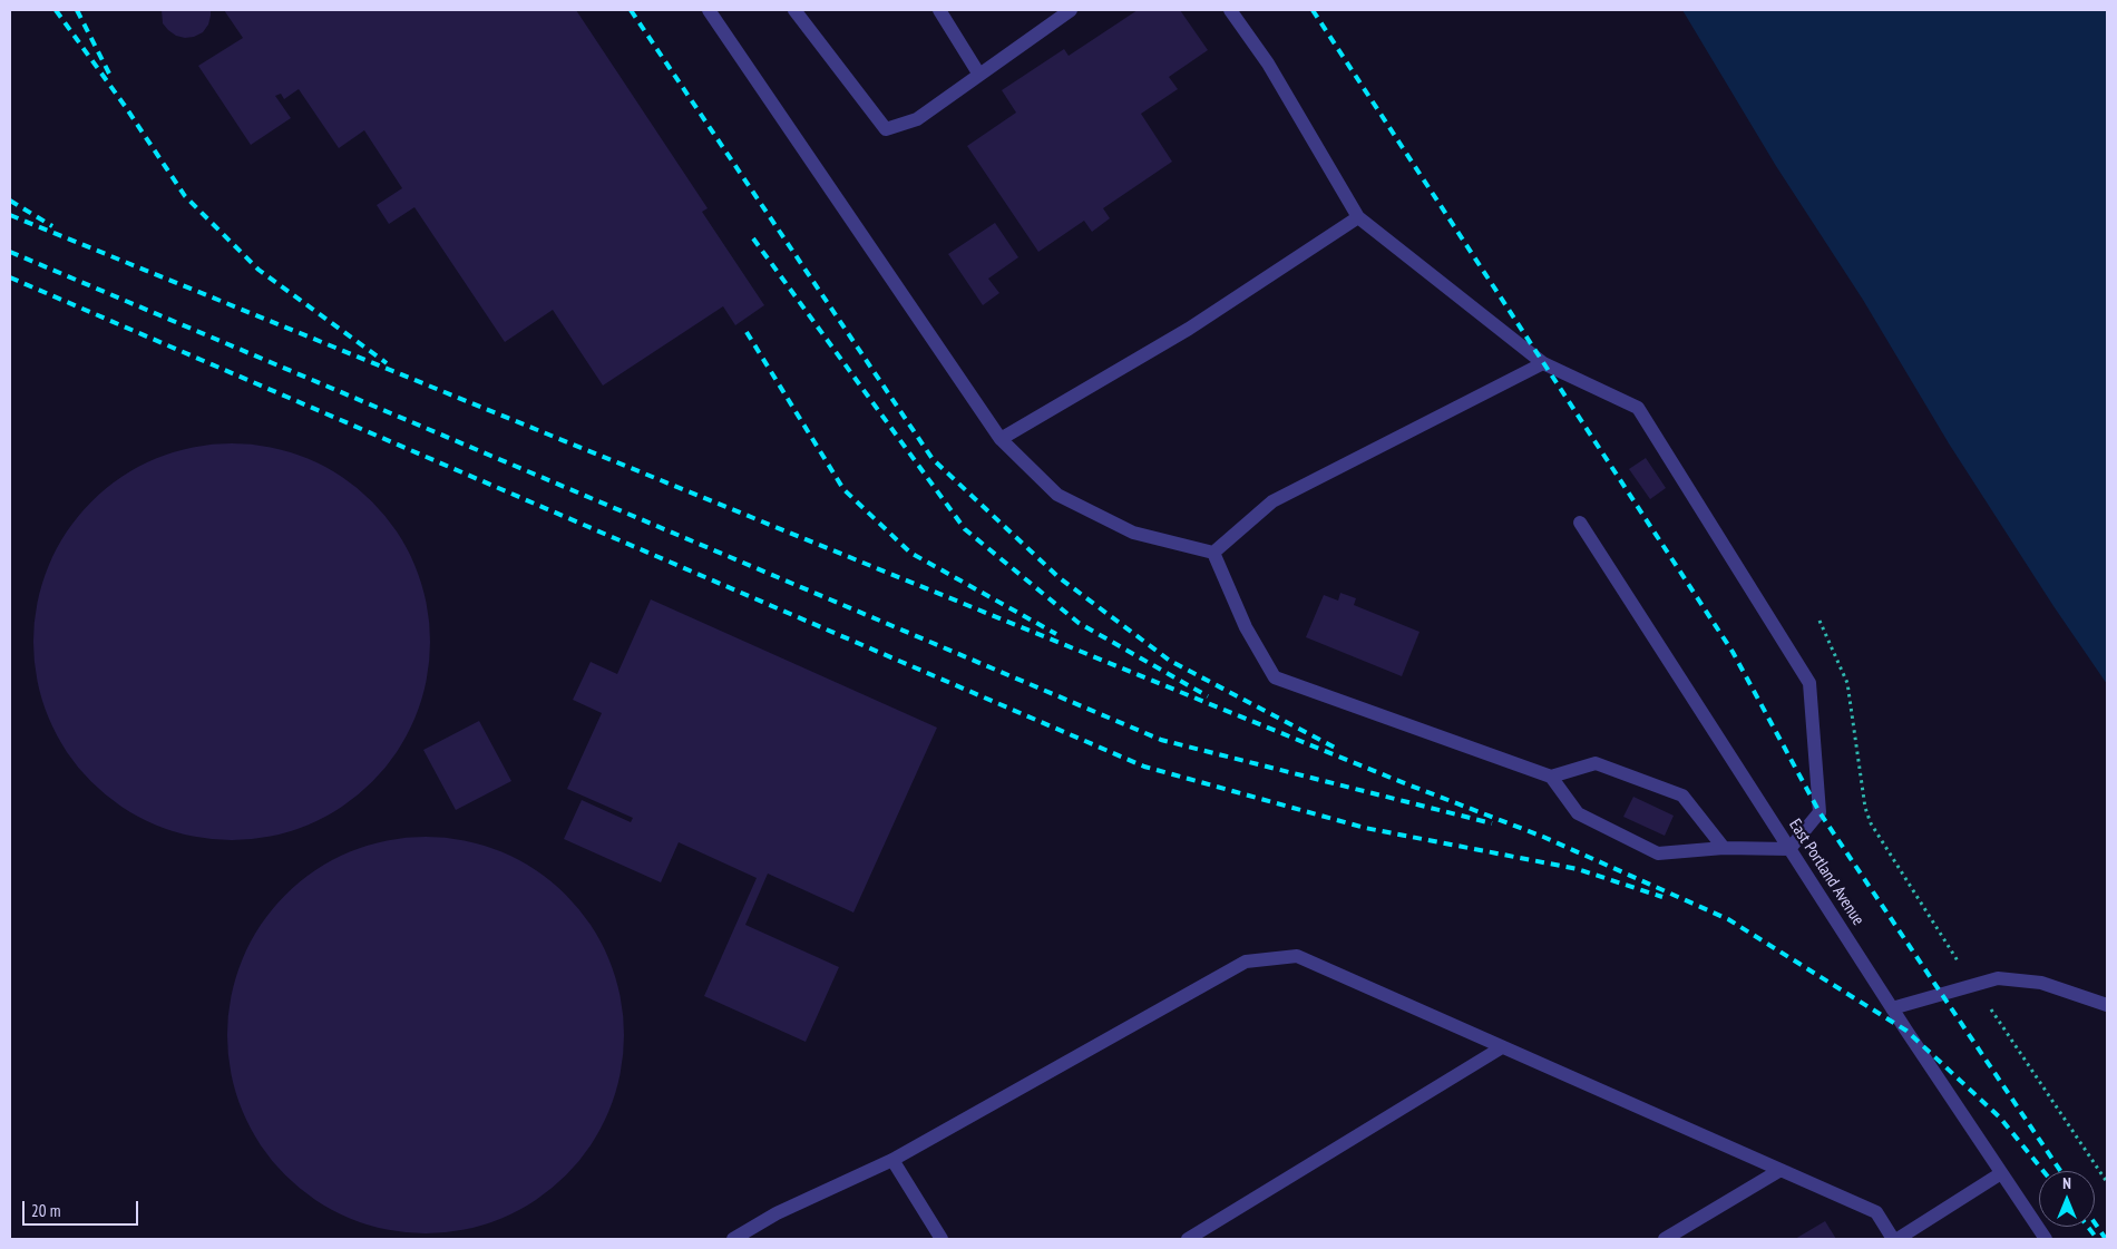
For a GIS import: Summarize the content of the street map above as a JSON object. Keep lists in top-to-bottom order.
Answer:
{
  "streets": {
    "street": ["East Portland Avenue"]
  },
  "scale_bar": "20 m",
  "north": "top"
}
